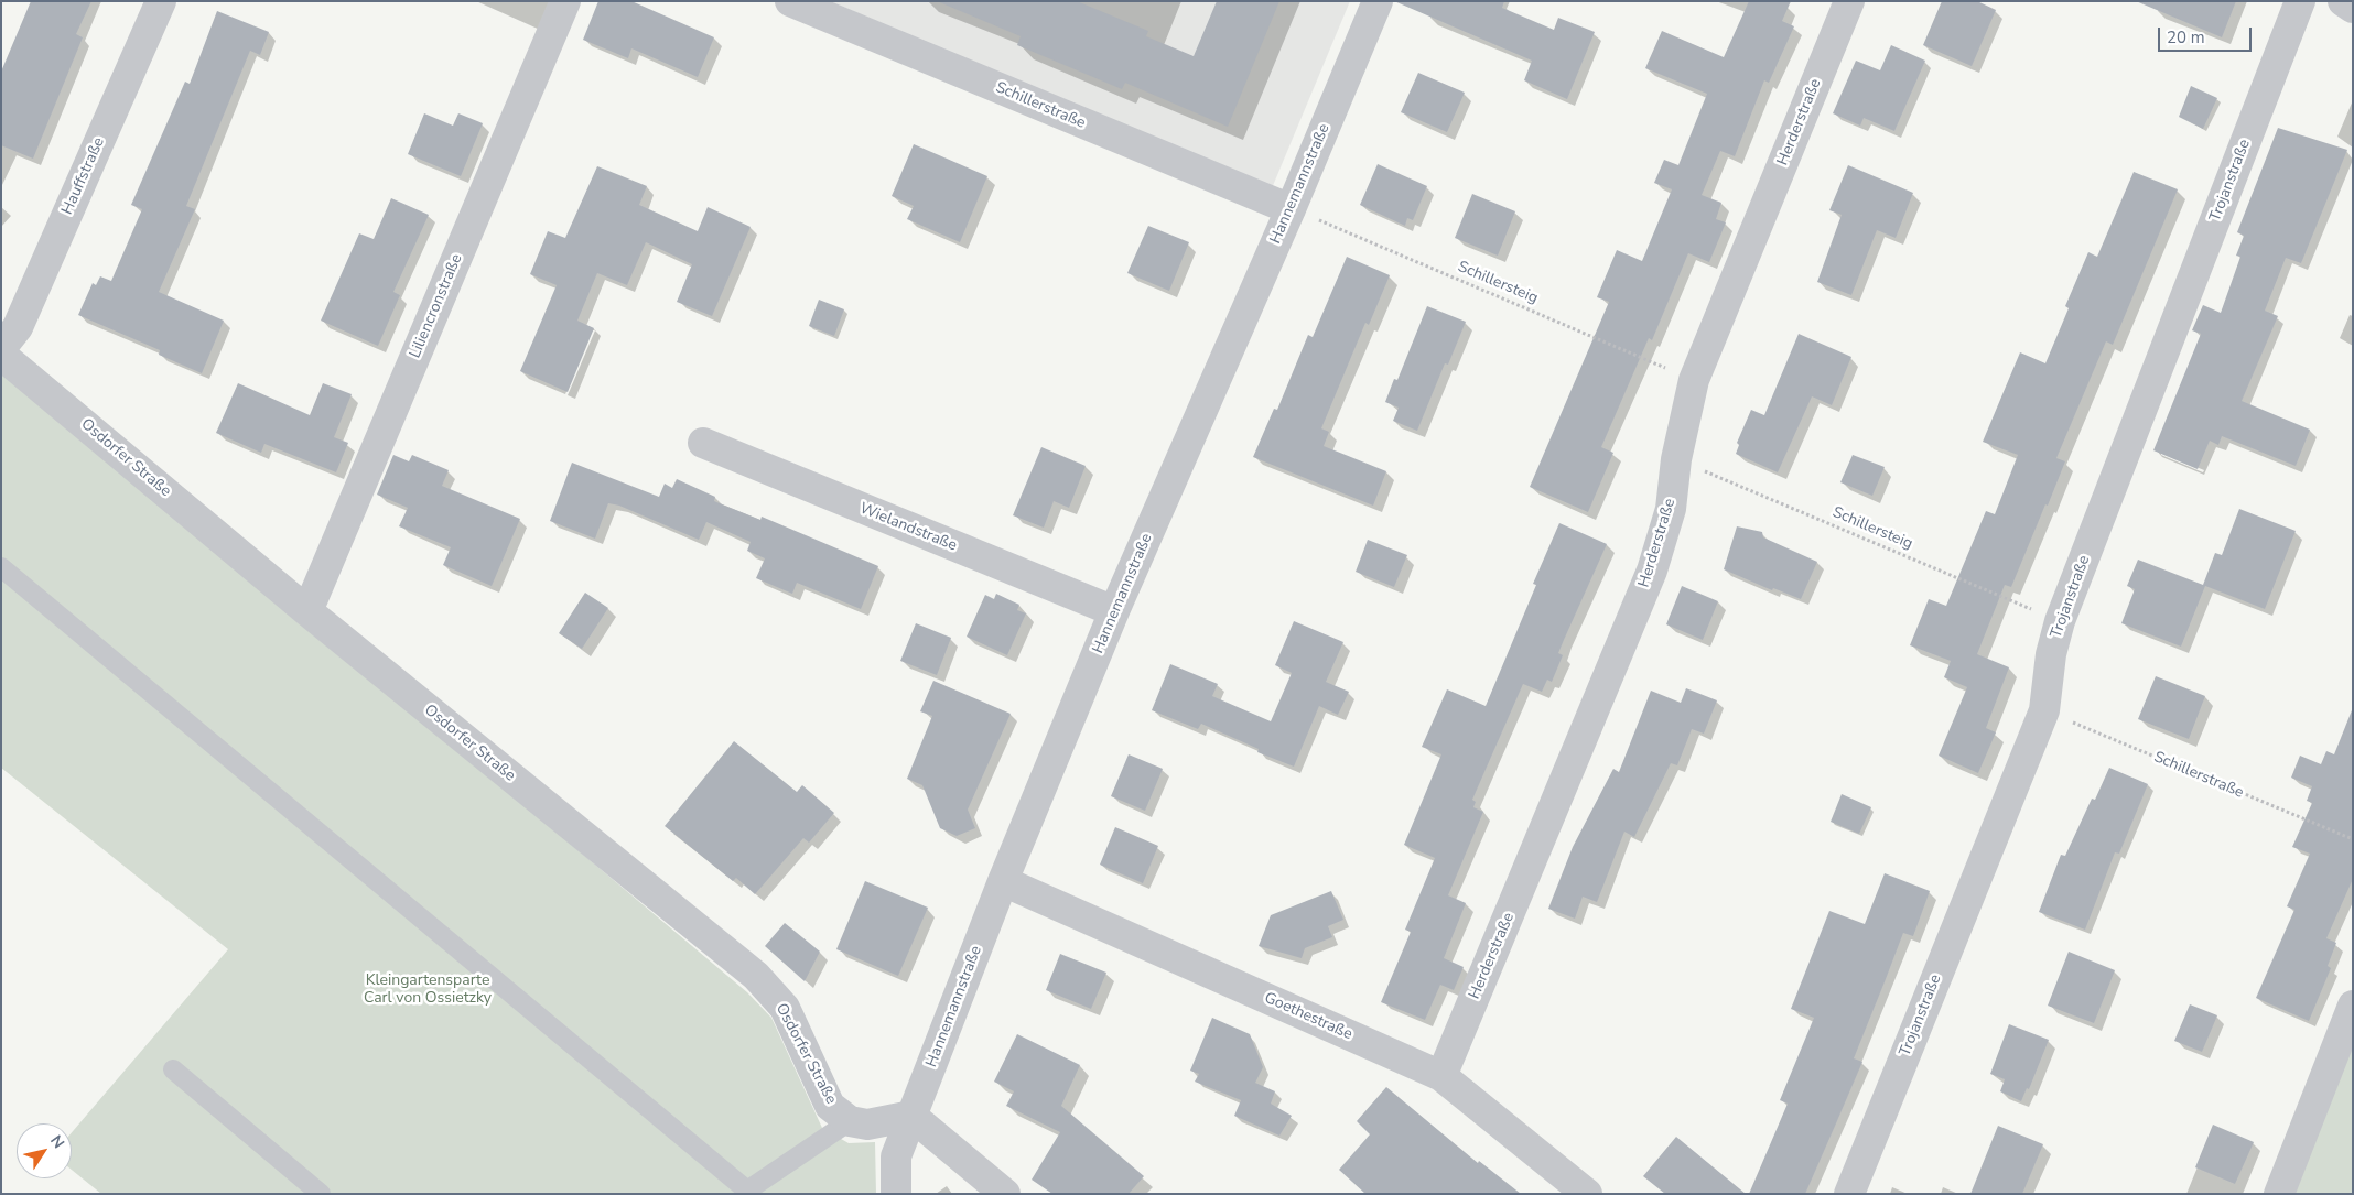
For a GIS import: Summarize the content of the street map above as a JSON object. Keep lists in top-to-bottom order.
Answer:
{
  "streets": {
    "street": [
      "Schillerstraße",
      "Herderstraße",
      "Hauffstraße",
      "Trojanstraße",
      "Hannemannstraße",
      "Liliencronstraße",
      "Osdorfer Straße",
      "Wielandstraße",
      "Goethestraße"
    ],
    "path": ["Schillersteig"]
  },
  "crossings": [
    ["Schillerstraße", "Trojanstraße"],
    ["Schillerstraße", "Hannemannstraße"],
    ["Schillerstraße", "Schillersteig"],
    ["Herderstraße", "Schillersteig"],
    ["Herderstraße", "Goethestraße"],
    ["Trojanstraße", "Schillersteig"],
    ["Hannemannstraße", "Schillersteig"],
    ["Hannemannstraße", "Wielandstraße"],
    ["Hannemannstraße", "Goethestraße"],
    ["Liliencronstraße", "Osdorfer Straße"]
  ],
  "parks": ["Kleingartensparte Carl von Ossietzky"],
  "scale_bar": "20 m",
  "north": "top right"
}
